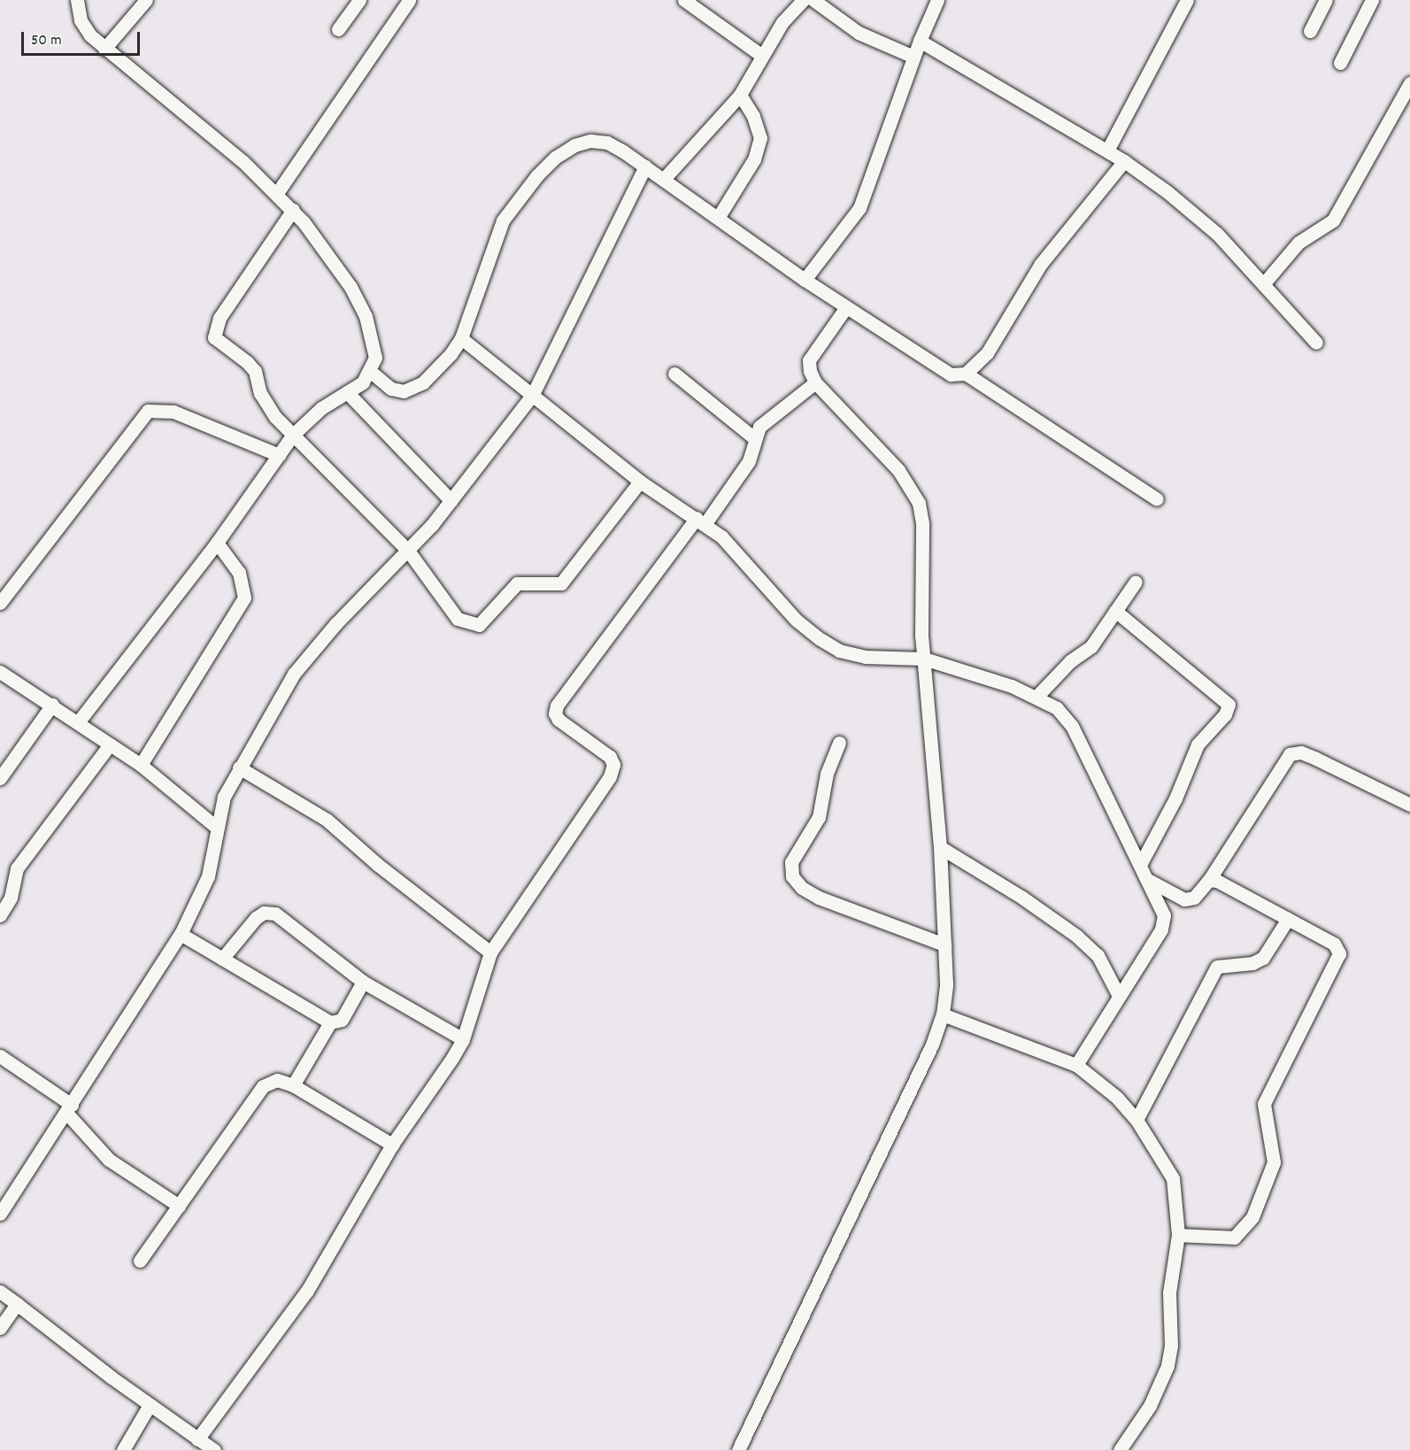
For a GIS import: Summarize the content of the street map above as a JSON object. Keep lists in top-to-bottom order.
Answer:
{
  "scale_bar": "50 m"
}
